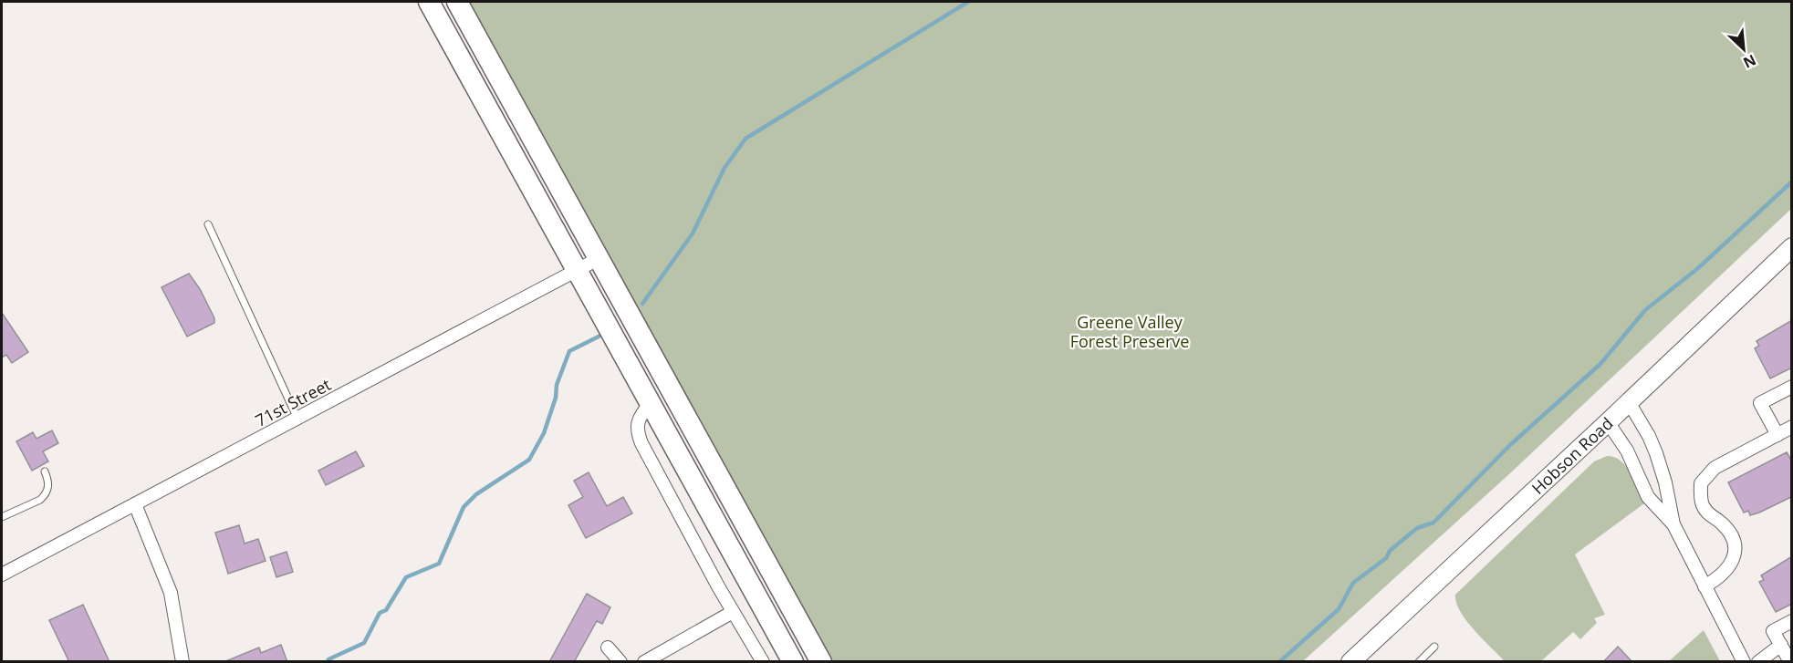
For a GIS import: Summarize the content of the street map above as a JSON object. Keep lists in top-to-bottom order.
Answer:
{
  "streets": {
    "main road": ["Hobson Road"],
    "street": ["71st Street"]
  },
  "parks": ["Greene Valley Forest Preserve"],
  "north": "bottom right"
}
